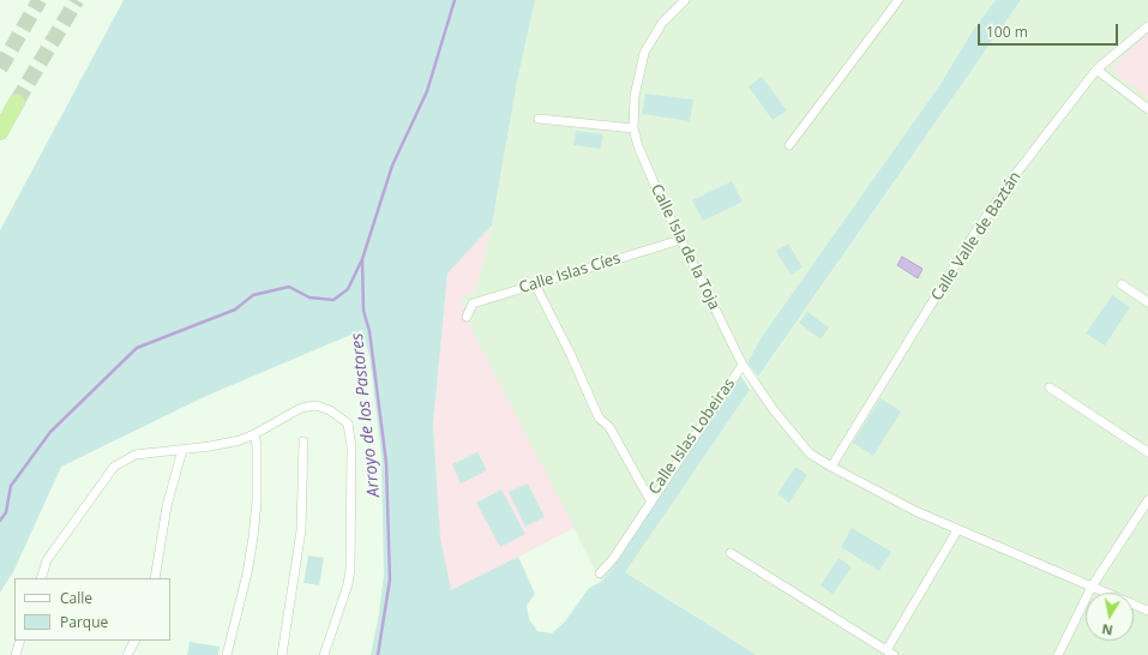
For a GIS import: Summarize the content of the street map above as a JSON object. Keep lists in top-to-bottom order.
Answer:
{
  "streets": {
    "street": [
      "Calle Valle de Baztán",
      "Calle Isla de la Toja",
      "Calle Islas Cíes",
      "Calle Islas Lobeiras"
    ]
  },
  "crossings": [
    ["Calle Valle de Baztán", "Calle Isla de la Toja"],
    ["Calle Isla de la Toja", "Calle Islas Cíes"],
    ["Calle Isla de la Toja", "Calle Islas Lobeiras"],
    ["Calle Islas Cíes", "Calle Islas Lobeiras"]
  ],
  "water": ["Arroyo de los Pastores"],
  "legend": ["Calle", "Parque"],
  "scale_bar": "100 m",
  "north": "bottom"
}
